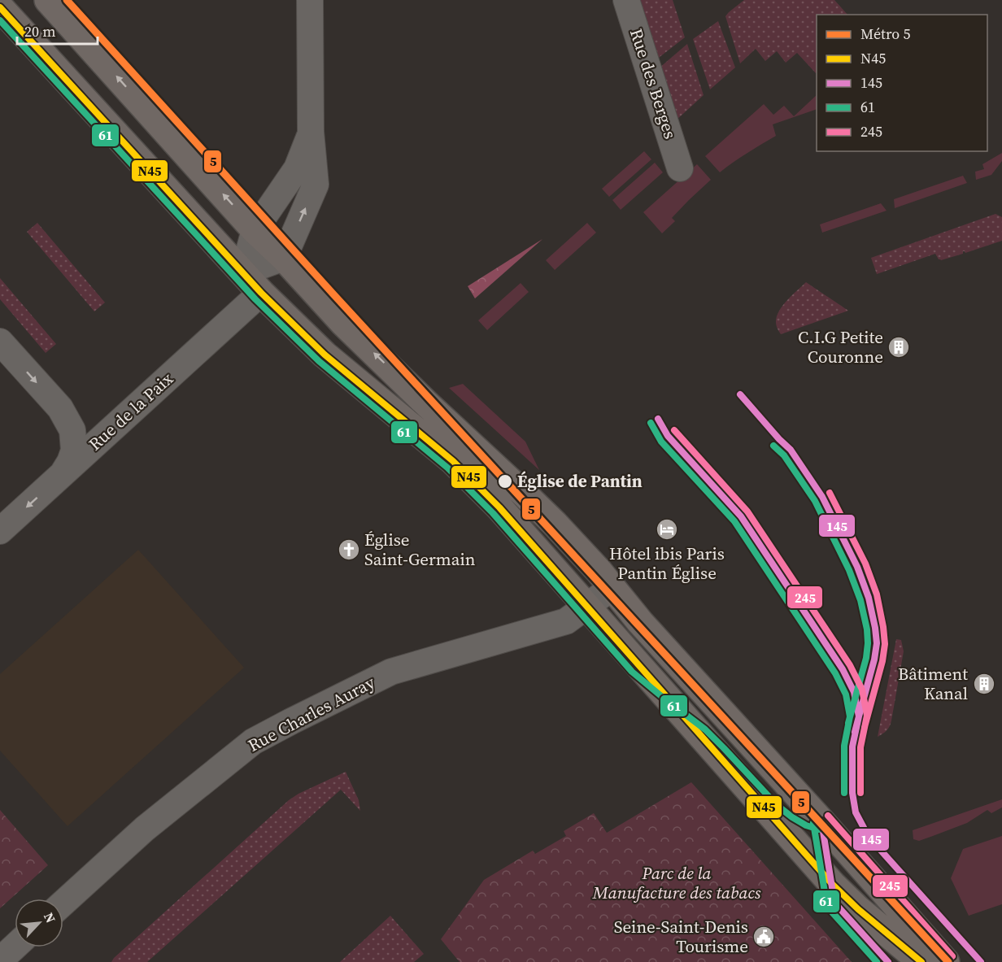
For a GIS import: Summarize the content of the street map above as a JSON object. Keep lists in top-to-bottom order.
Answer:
{
  "streets": {
    "street": ["Rue des Berges", "Rue de la Paix", "Rue Charles Auray"]
  },
  "parks": ["Parc de la Manufacture des tabacs"],
  "places": {
    "building": ["C.I.G Petite Couronne", "Bâtiment Kanal"],
    "other": ["Église de Pantin"],
    "hotel": ["Hôtel ibis Paris Pantin Église"],
    "church": ["Église Saint-Germain"],
    "public building": ["Seine-Saint-Denis Tourisme"]
  },
  "lines": [
    "metro line 5",
    "transit line N45",
    "transit line 61",
    "transit line 145",
    "transit line 245"
  ],
  "legend": [
    "Métro 5",
    "N45",
    "145",
    "61",
    "245"
  ],
  "scale_bar": "20 m",
  "north": "top right"
}
